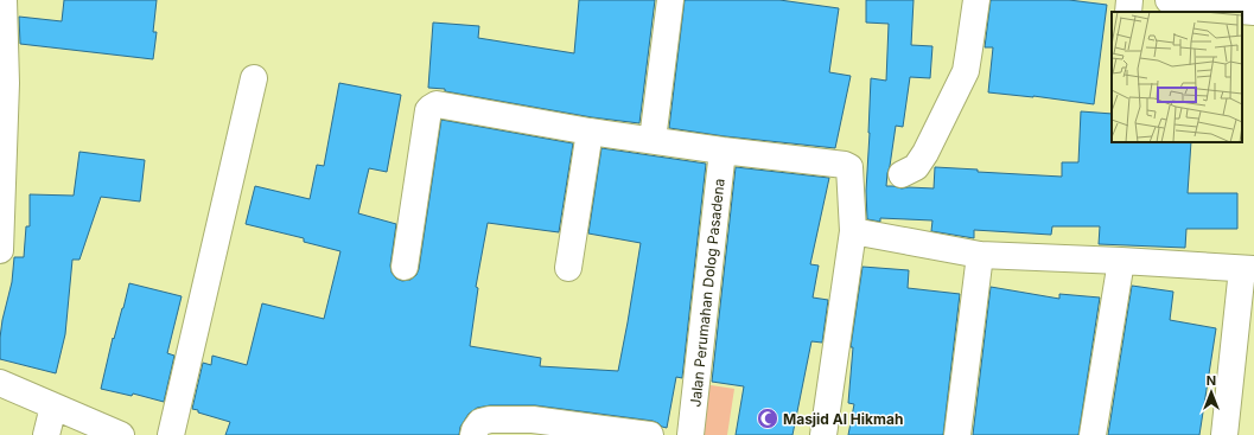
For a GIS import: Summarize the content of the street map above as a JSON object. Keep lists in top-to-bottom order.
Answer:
{
  "streets": {
    "street": ["Jalan Perumahan Dolog Pasadena"]
  },
  "places": {
    "mosque": ["Masjid Al Hikmah"]
  },
  "north": "top"
}
